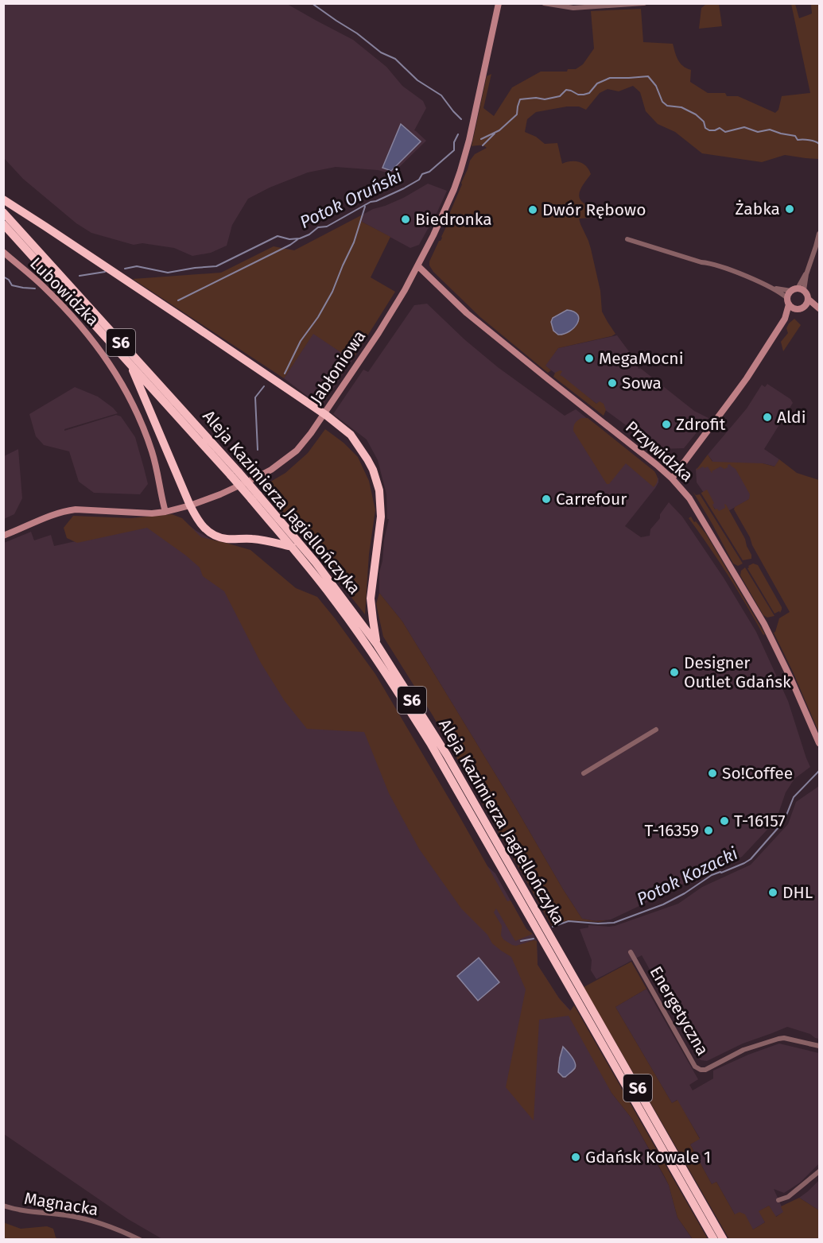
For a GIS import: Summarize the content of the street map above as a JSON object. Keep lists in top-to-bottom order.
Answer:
{
  "streets": {
    "highway": ["S6", "Aleja Kazimierza Jagiellończyka"],
    "street": [
      "Lubowidzka",
      "Jabłoniowa",
      "Przywidzka",
      "Energetyczna",
      "Magnacka"
    ]
  },
  "crossings": [
    ["Lubowidzka", "Jabłoniowa"],
    ["Jabłoniowa", "Przywidzka"]
  ],
  "water": ["Potok Oruński", "Potok Kozacki"],
  "places": [
    "Żabka",
    "Dwór Rębowo",
    "Biedronka",
    "MegaMocni",
    "Sowa",
    "Aldi",
    "Zdrofit",
    "Carrefour",
    "Designer Outlet Gdańsk",
    "So!Coffee",
    "T-16157",
    "T-16359",
    "DHL",
    "Gdańsk Kowale 1"
  ]
}
